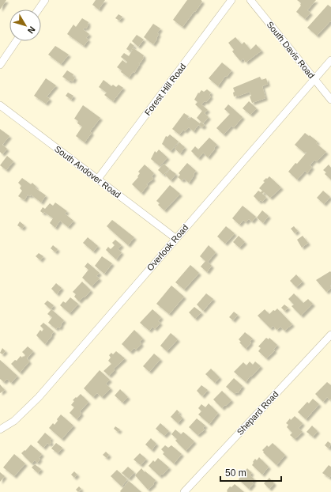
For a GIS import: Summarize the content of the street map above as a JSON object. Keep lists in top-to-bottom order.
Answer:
{
  "streets": {
    "street": [
      "South Davis Road",
      "Forest Hill Road",
      "South Andover Road",
      "Overlook Road",
      "Shepard Road"
    ]
  },
  "crossings": [
    ["South Davis Road", "Overlook Road"],
    ["Forest Hill Road", "South Andover Road"],
    ["South Andover Road", "Overlook Road"]
  ],
  "scale_bar": "50 m",
  "north": "bottom right"
}
